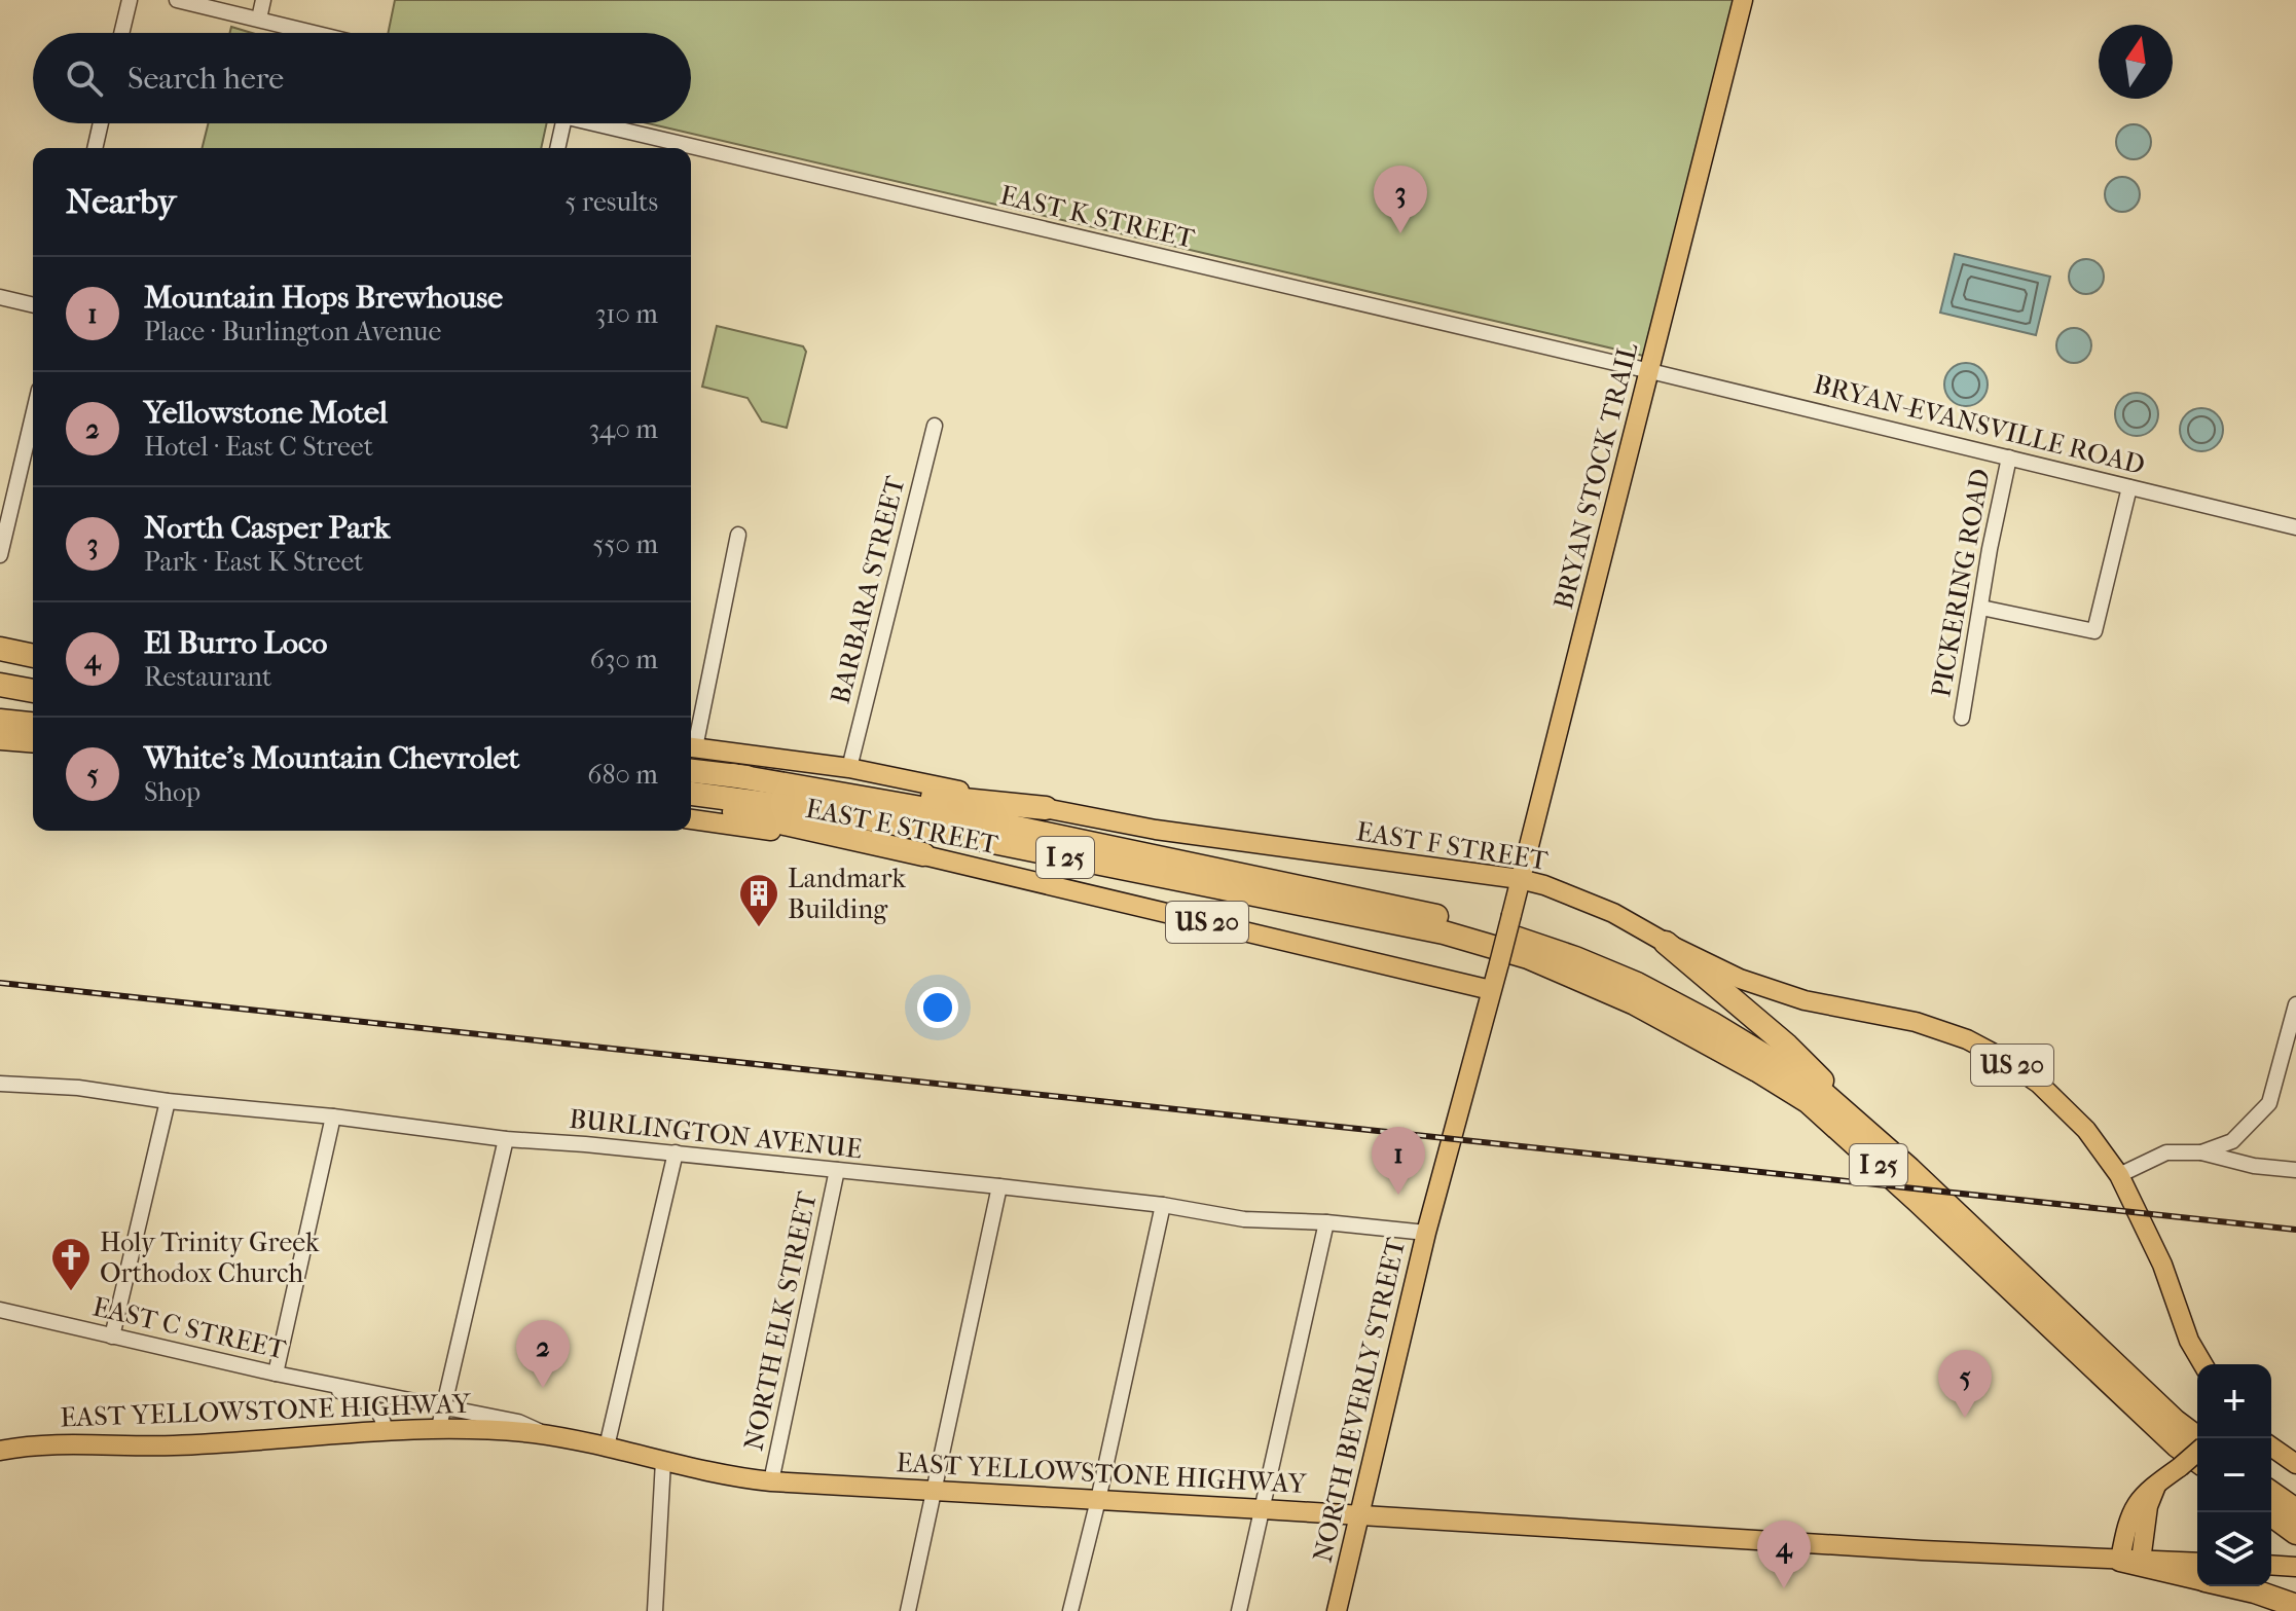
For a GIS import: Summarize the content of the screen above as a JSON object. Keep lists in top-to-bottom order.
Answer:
{
  "streets": {
    "highway": ["I 25", "US 20"],
    "main road": [
      "BRYAN STOCK TRAIL",
      "EAST E STREET",
      "EAST F STREET",
      "NORTH BEVERLY STREET",
      "EAST YELLOWSTONE HIGHWAY"
    ],
    "street": [
      "EAST K STREET",
      "BRYAN-EVANSVILLE ROAD",
      "PICKERING ROAD",
      "BARBARA STREET",
      "BURLINGTON AVENUE",
      "NORTH ELK STREET",
      "EAST C STREET"
    ]
  },
  "crossings": [
    ["EAST K STREET", "BRYAN-EVANSVILLE ROAD"],
    ["EAST K STREET", "BRYAN STOCK TRAIL"],
    ["BRYAN-EVANSVILLE ROAD", "BRYAN STOCK TRAIL"],
    ["BRYAN-EVANSVILLE ROAD", "PICKERING ROAD"],
    ["BRYAN STOCK TRAIL", "EAST F STREET"],
    ["BRYAN STOCK TRAIL", "NORTH BEVERLY STREET"],
    ["BARBARA STREET", "EAST F STREET"],
    ["EAST E STREET", "US 20"],
    ["EAST E STREET", "NORTH BEVERLY STREET"],
    ["BURLINGTON AVENUE", "NORTH ELK STREET"],
    ["BURLINGTON AVENUE", "NORTH BEVERLY STREET"],
    ["NORTH ELK STREET", "EAST YELLOWSTONE HIGHWAY"],
    ["EAST C STREET", "EAST YELLOWSTONE HIGHWAY"],
    ["NORTH BEVERLY STREET", "EAST YELLOWSTONE HIGHWAY"]
  ],
  "places": {
    "building": ["Landmark Building"],
    "church": ["Holy Trinity Greek Orthodox Church"]
  },
  "north": "top",
  "page": {
    "search": "Search here",
    "heading": ["Nearby", "5 results"],
    "pins": [
      "3",
      "1",
      "2",
      "5",
      "4"
    ],
    "list": [
      {
        "mark": "1",
        "name": "Mountain Hops Brewhouse",
        "note": "Place · Burlington Avenue",
        "value": "310 m"
      },
      {
        "mark": "2",
        "name": "Yellowstone Motel",
        "note": "Hotel · East C Street",
        "value": "340 m"
      },
      {
        "mark": "3",
        "name": "North Casper Park",
        "note": "Park · East K Street",
        "value": "550 m"
      },
      {
        "mark": "4",
        "name": "El Burro Loco",
        "note": "Restaurant",
        "value": "630 m"
      },
      {
        "mark": "5",
        "name": "White's Mountain Chevrolet",
        "note": "Shop",
        "value": "680 m"
      }
    ],
    "map_buttons": ["+", "−"]
  }
}
